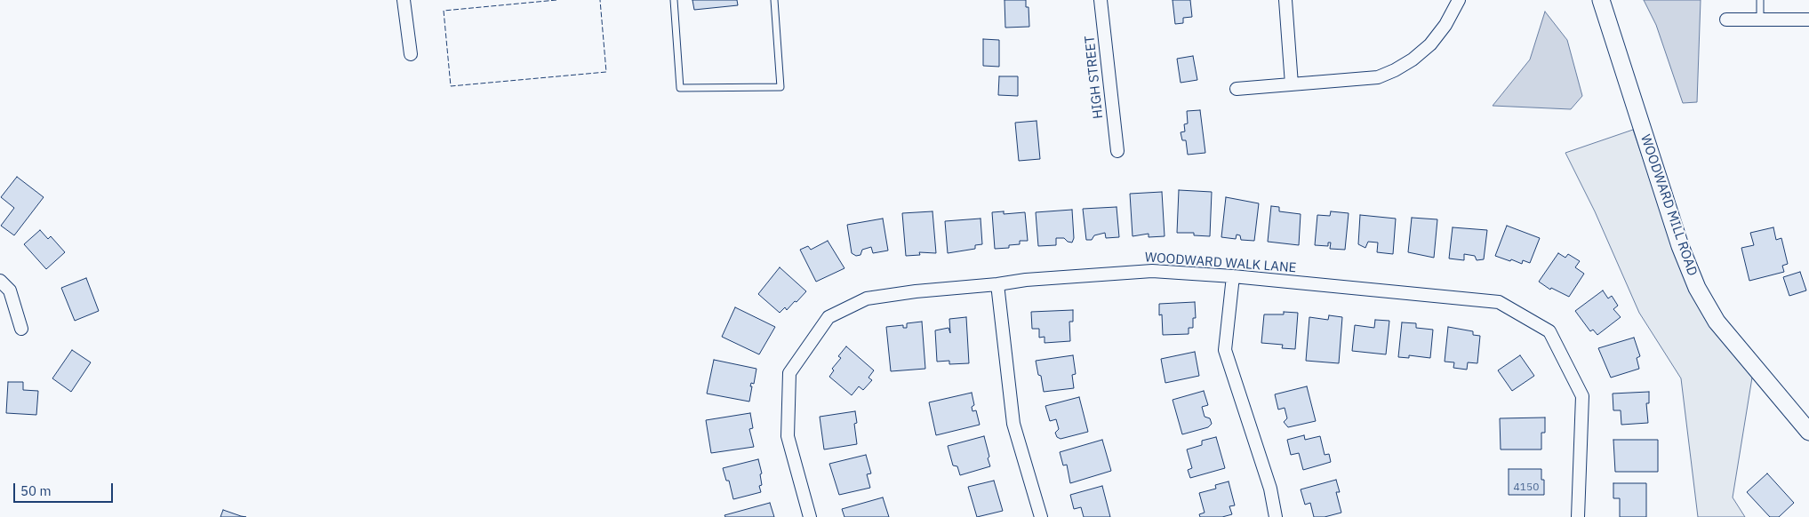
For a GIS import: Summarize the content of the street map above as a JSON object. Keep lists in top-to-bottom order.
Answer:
{
  "streets": {
    "street": ["HIGH STREET", "WOODWARD MILL ROAD", "WOODWARD WALK LANE"]
  },
  "house_numbers": ["4150"],
  "scale_bar": "50 m"
}
